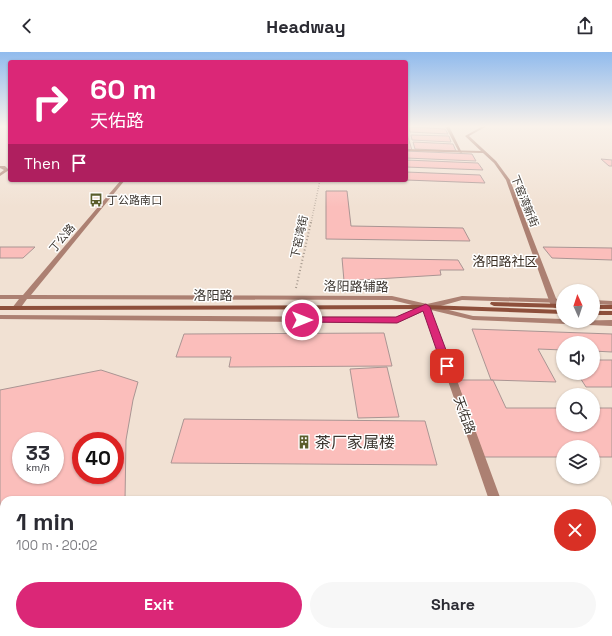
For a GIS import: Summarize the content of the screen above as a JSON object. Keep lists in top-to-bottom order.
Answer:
{
  "streets": {
    "main road": ["洛阳路"],
    "street": [
      "下窑湾新街",
      "丁公路",
      "洛阳路辅路",
      "天佑路"
    ],
    "path": ["下窑湾街"]
  },
  "crossings": [
    ["下窑湾新街", "洛阳路"],
    ["下窑湾街", "洛阳路辅路"],
    ["丁公路", "洛阳路辅路"],
    ["丁公路", "洛阳路"],
    ["洛阳路辅路", "洛阳路"],
    ["洛阳路辅路", "天佑路"],
    ["洛阳路", "天佑路"]
  ],
  "districts": ["洛阳路社区"],
  "places": {
    "bus stop": ["丁公路南口"],
    "building": ["茶厂家属楼"]
  },
  "north": "top",
  "page": {
    "header": "Headway",
    "turn": ["60 m", "天佑路"],
    "then": "Then",
    "speed": "33 km/h",
    "limit": "40",
    "heading": ["1 min", "100 m · 20:02"],
    "buttons": ["Exit", "Share"]
  }
}
